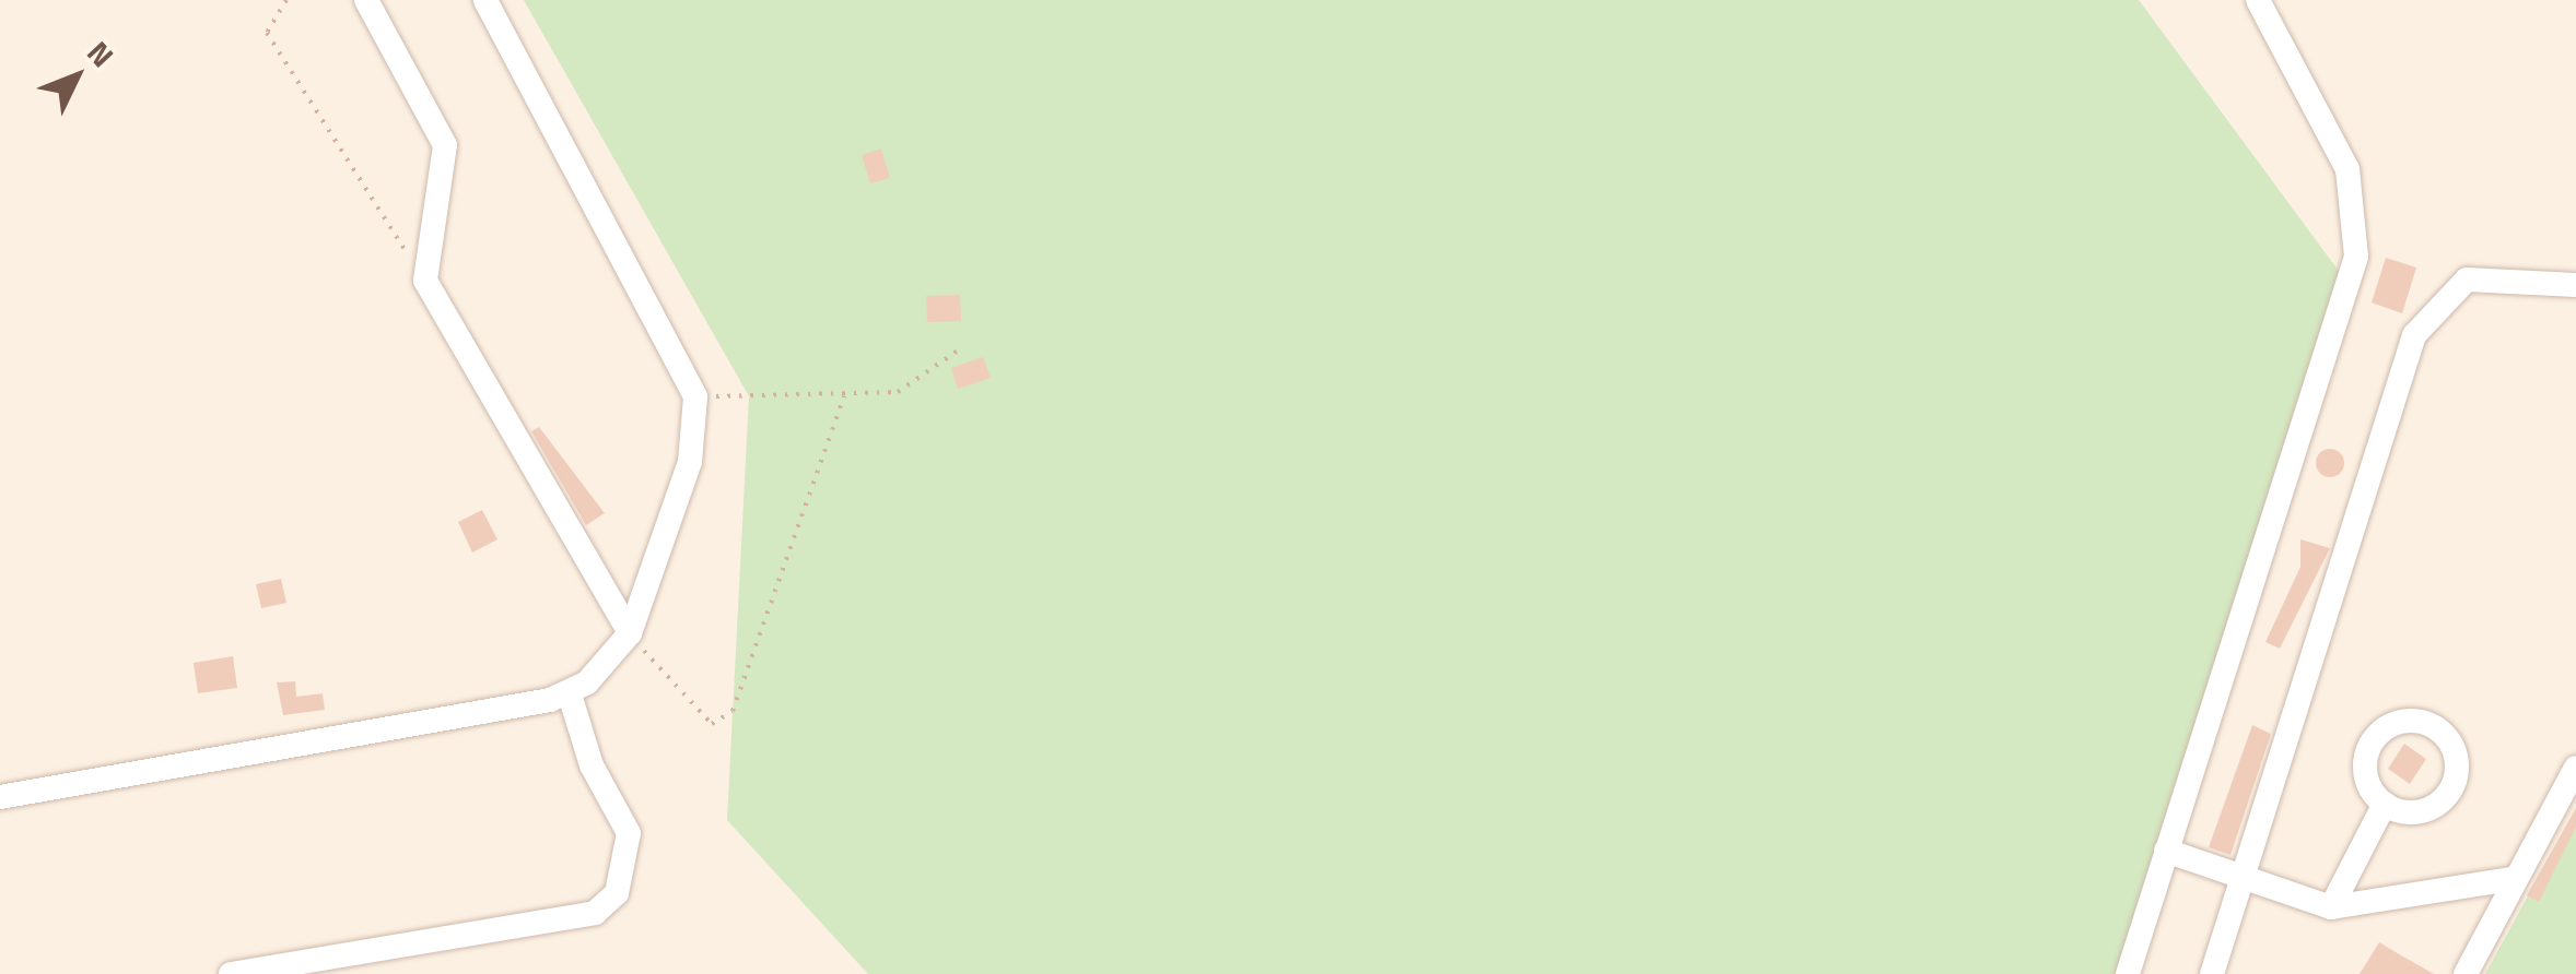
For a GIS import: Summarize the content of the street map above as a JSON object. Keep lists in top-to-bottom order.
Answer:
{
  "north": "top right"
}
